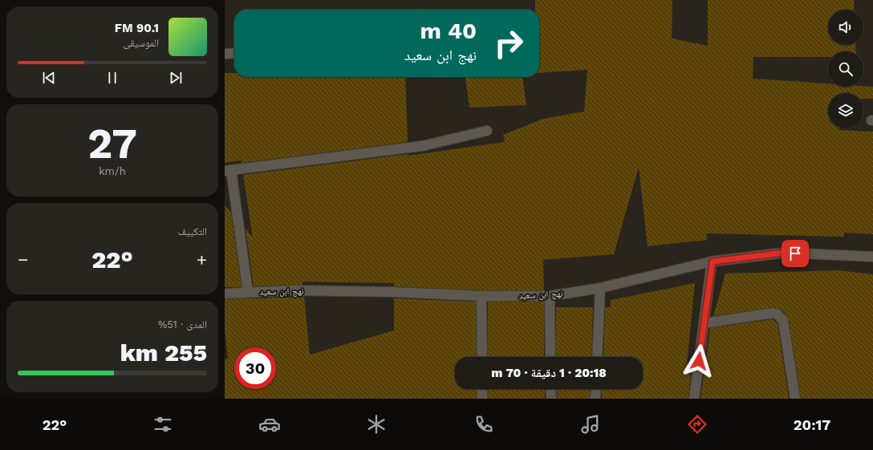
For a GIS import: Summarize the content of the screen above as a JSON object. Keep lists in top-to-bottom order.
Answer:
{
  "streets": {
    "street": ["نهج ابن سعيد"]
  },
  "page": {
    "turn": ["40 m", "نهج ابن سعيد"],
    "song": ["90.1 FM", "الموسيقى"],
    "tile": [
      ["27", "km/h"],
      "التكييف",
      ["المدى · 51%", "255 km"]
    ],
    "heat": ["−", "22°", "+"],
    "limit": "30",
    "trip": "20:18 · 1 دقيقة · 70 m",
    "tabs": ["20:17", "22°"]
  }
}
